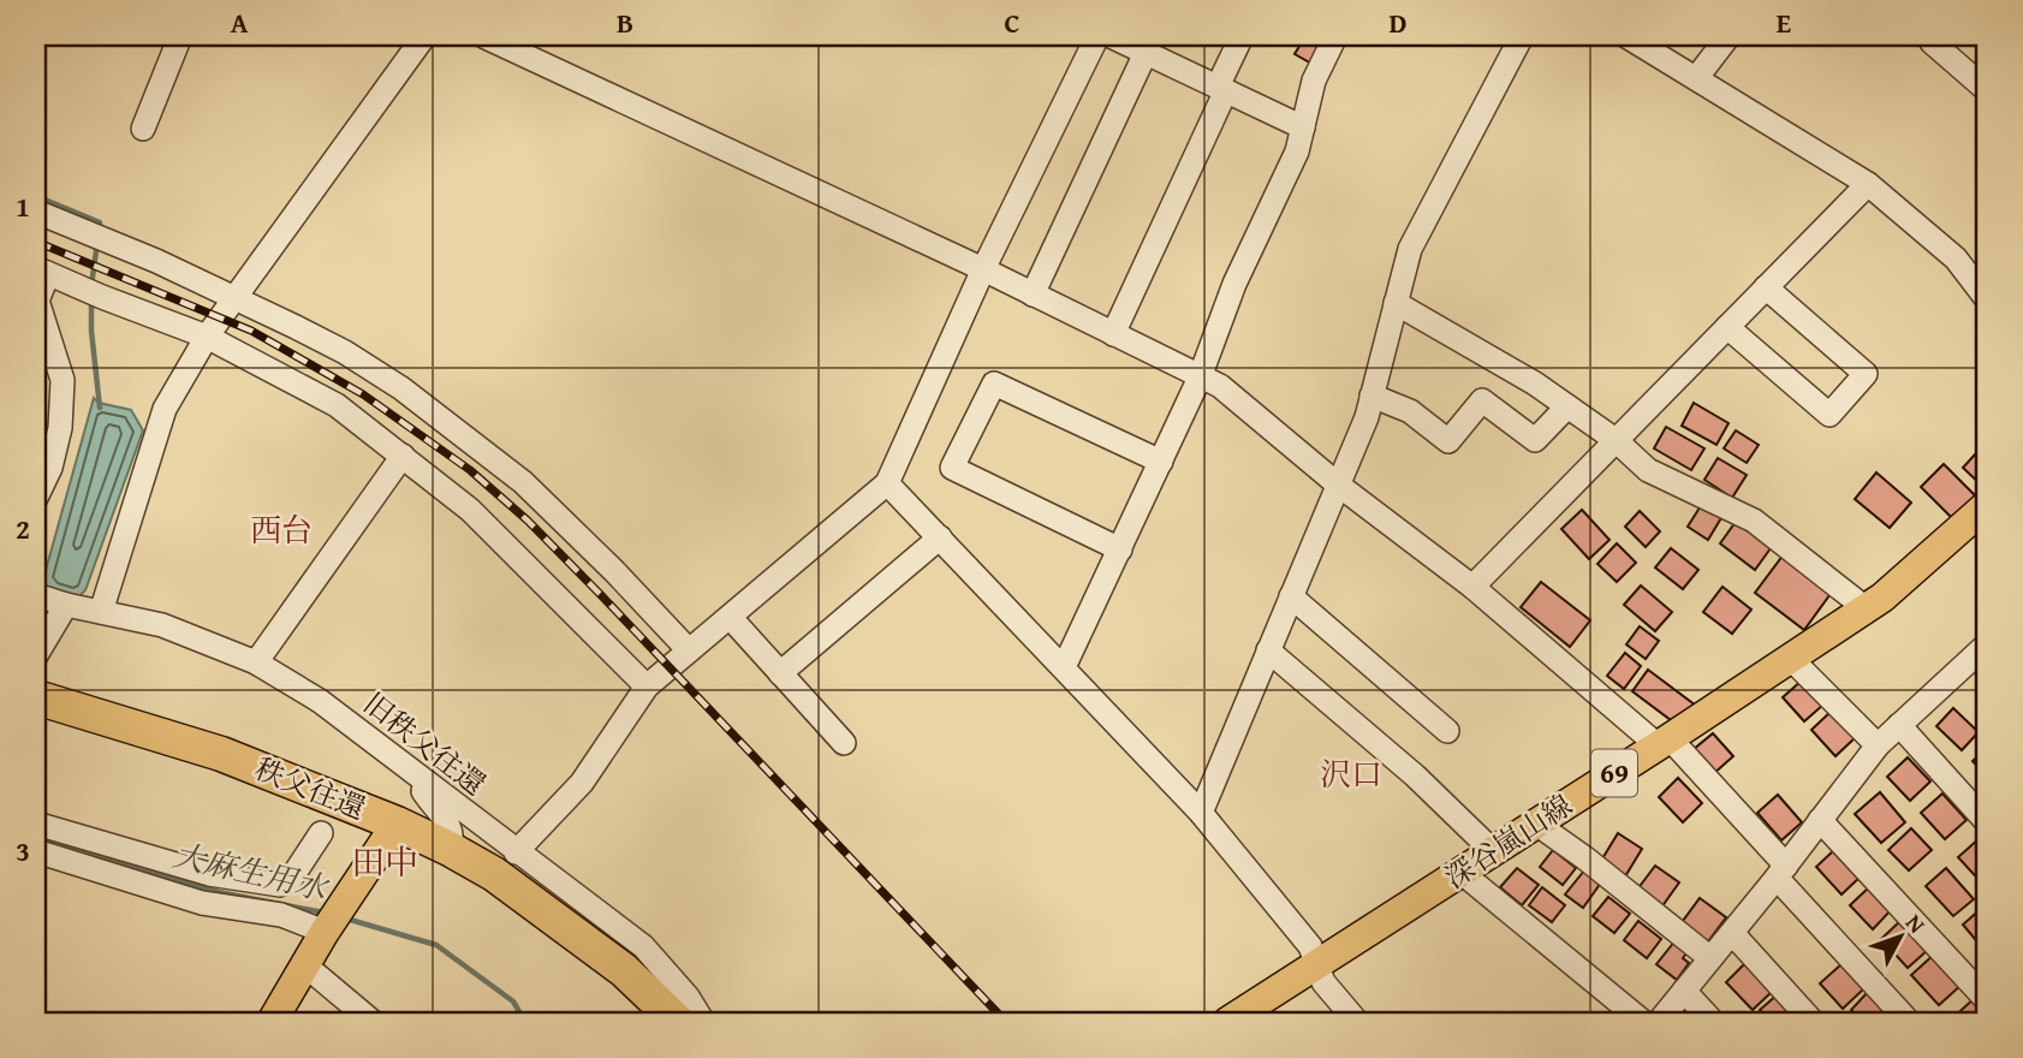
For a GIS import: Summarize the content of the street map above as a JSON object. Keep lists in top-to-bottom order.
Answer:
{
  "streets": {
    "highway": ["秩父往還"],
    "main road": ["69", "深谷嵐山線"],
    "street": ["旧秩父往還"]
  },
  "districts": ["西台", "沢口", "田中"],
  "water": ["大麻生用水"],
  "north": "top right",
  "grid": {
    "columns": [
      "A",
      "B",
      "C",
      "D",
      "E"
    ],
    "rows": ["1", "2", "3"]
  }
}
